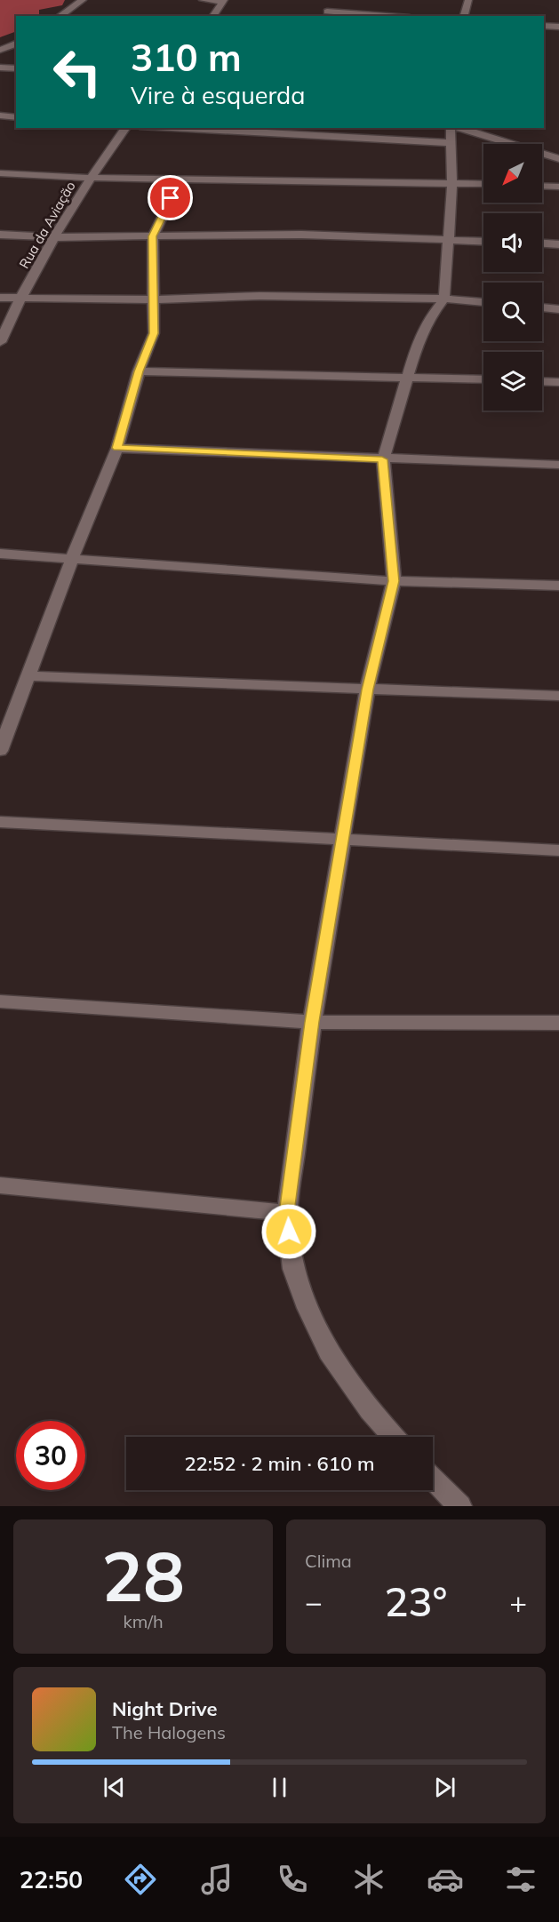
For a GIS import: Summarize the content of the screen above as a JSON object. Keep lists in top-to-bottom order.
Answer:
{
  "streets": {
    "street": ["Rua da Aviação"]
  },
  "north": "bottom left",
  "page": {
    "turn": ["310 m", "Vire à esquerda"],
    "limit": "30",
    "trip": "22:52 · 2 min · 610 m",
    "tile": [
      ["28", "km/h"],
      "Clima"
    ],
    "heat": ["−", "23°", "+"],
    "song": ["Night Drive", "The Halogens"],
    "tabs": "22:50"
  }
}
